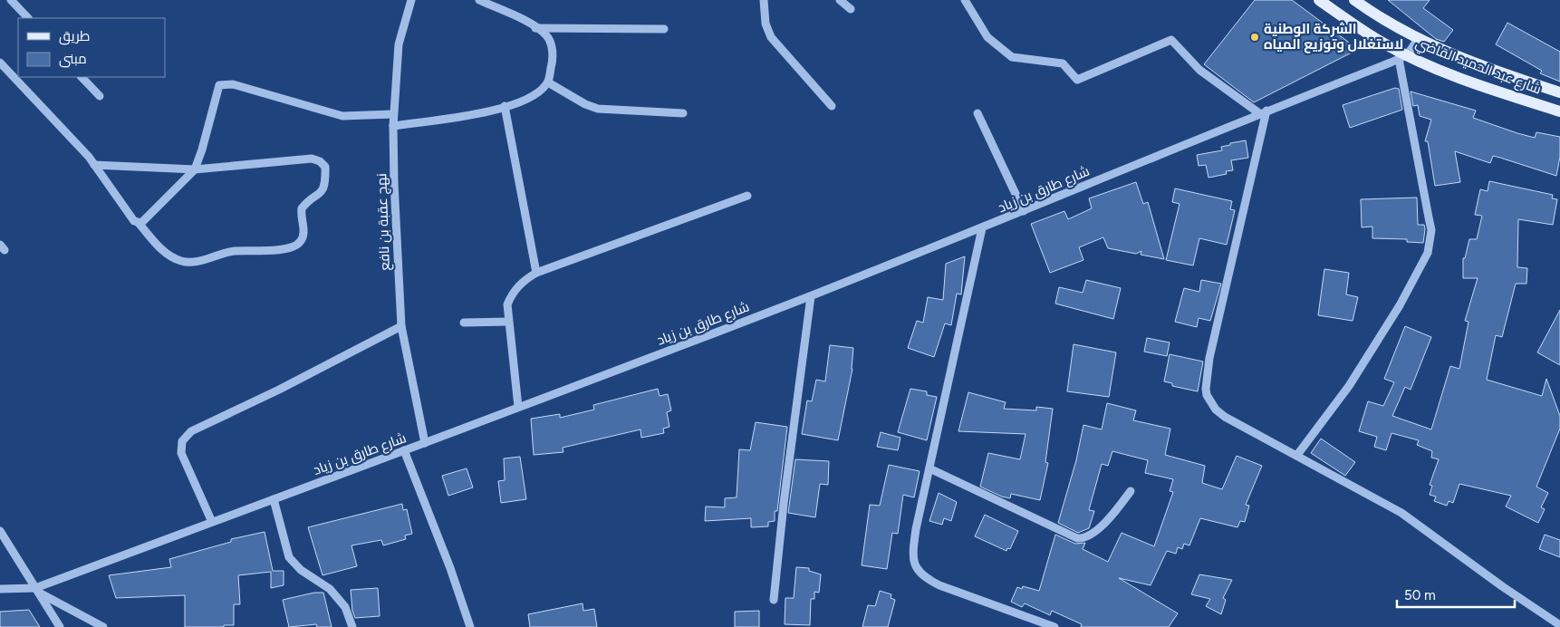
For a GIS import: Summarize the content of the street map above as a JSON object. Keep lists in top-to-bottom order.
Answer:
{
  "streets": {
    "main road": ["شارع عبد الحميد القاضي"],
    "street": ["شارع طارق بن زياد", "نهج عقبة بن نافع"]
  },
  "crossings": [
    ["شارع عبد الحميد القاضي", "شارع طارق بن زياد"],
    ["شارع طارق بن زياد", "نهج عقبة بن نافع"]
  ],
  "places": ["الشركة الوطنية لاستغلال وتوزيع المياه"],
  "legend": ["طريق", "مبنى"],
  "scale_bar": "50 m"
}
